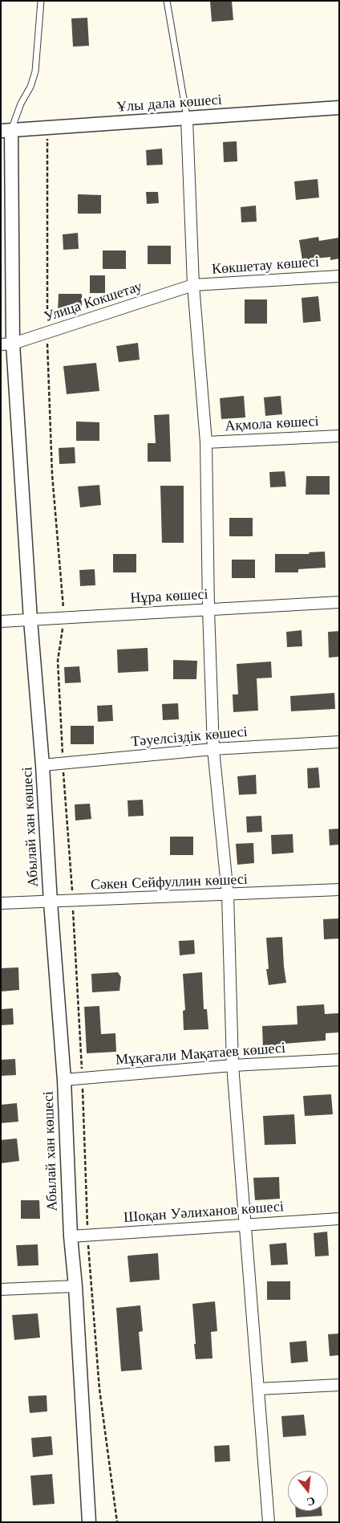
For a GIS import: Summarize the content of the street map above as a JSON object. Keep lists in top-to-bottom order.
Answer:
{
  "streets": {
    "street": [
      "Ұлы дала көшесі",
      "Көкшетау көшесі",
      "Улица Кокшетау",
      "Ақмола көшесі",
      "Нұра көшесі",
      "Тәуелсіздік көшесі",
      "Абылай хан көшесі",
      "Сәкен Сейфуллин көшесі",
      "Мұқағали Мақатаев көшесі",
      "Шоқан Уәлиханов көшесі"
    ]
  },
  "crossings": [
    ["Ұлы дала көшесі", "Абылай хан көшесі"],
    ["Көкшетау көшесі", "Улица Кокшетау"],
    ["Улица Кокшетау", "Абылай хан көшесі"],
    ["Нұра көшесі", "Абылай хан көшесі"],
    ["Тәуелсіздік көшесі", "Абылай хан көшесі"],
    ["Абылай хан көшесі", "Сәкен Сейфуллин көшесі"],
    ["Абылай хан көшесі", "Мұқағали Мақатаев көшесі"],
    ["Абылай хан көшесі", "Шоқан Уәлиханов көшесі"]
  ],
  "north": "bottom"
}
